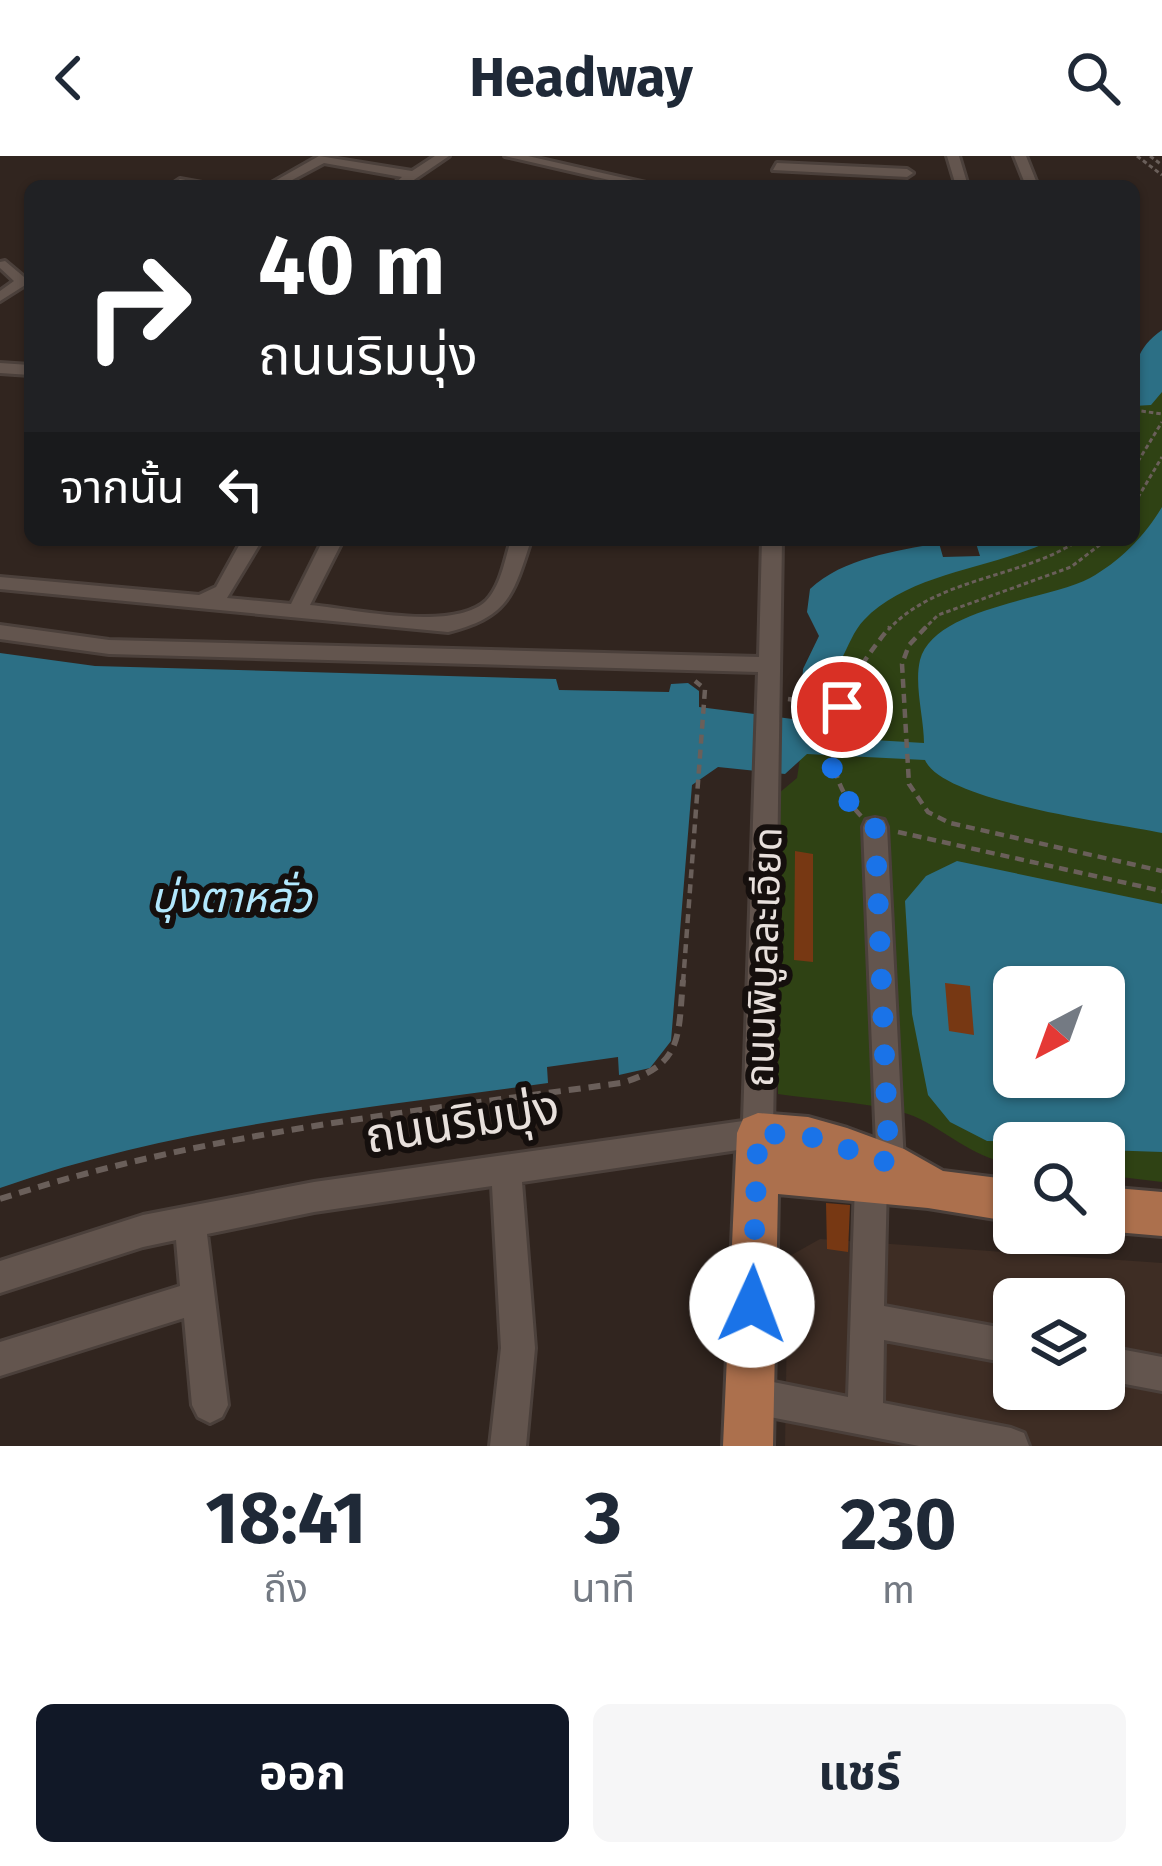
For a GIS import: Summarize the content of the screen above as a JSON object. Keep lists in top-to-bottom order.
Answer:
{
  "streets": {
    "main road": ["ถนนพิบูลละเอียด", "ถนนริมบุ่ง"]
  },
  "crossings": [
    ["ถนนพิบูลละเอียด", "ถนนริมบุ่ง"]
  ],
  "water": ["บุ่งตาหลั่ว"],
  "north": "bottom left",
  "page": {
    "header": "Headway",
    "turn": ["40 m", "ถนนริมบุ่ง"],
    "then": "จากนั้น",
    "eta": [
      "18:41",
      "ถึง",
      "3",
      "นาที",
      "230",
      "m"
    ],
    "buttons": ["ออก", "แชร์"]
  }
}
